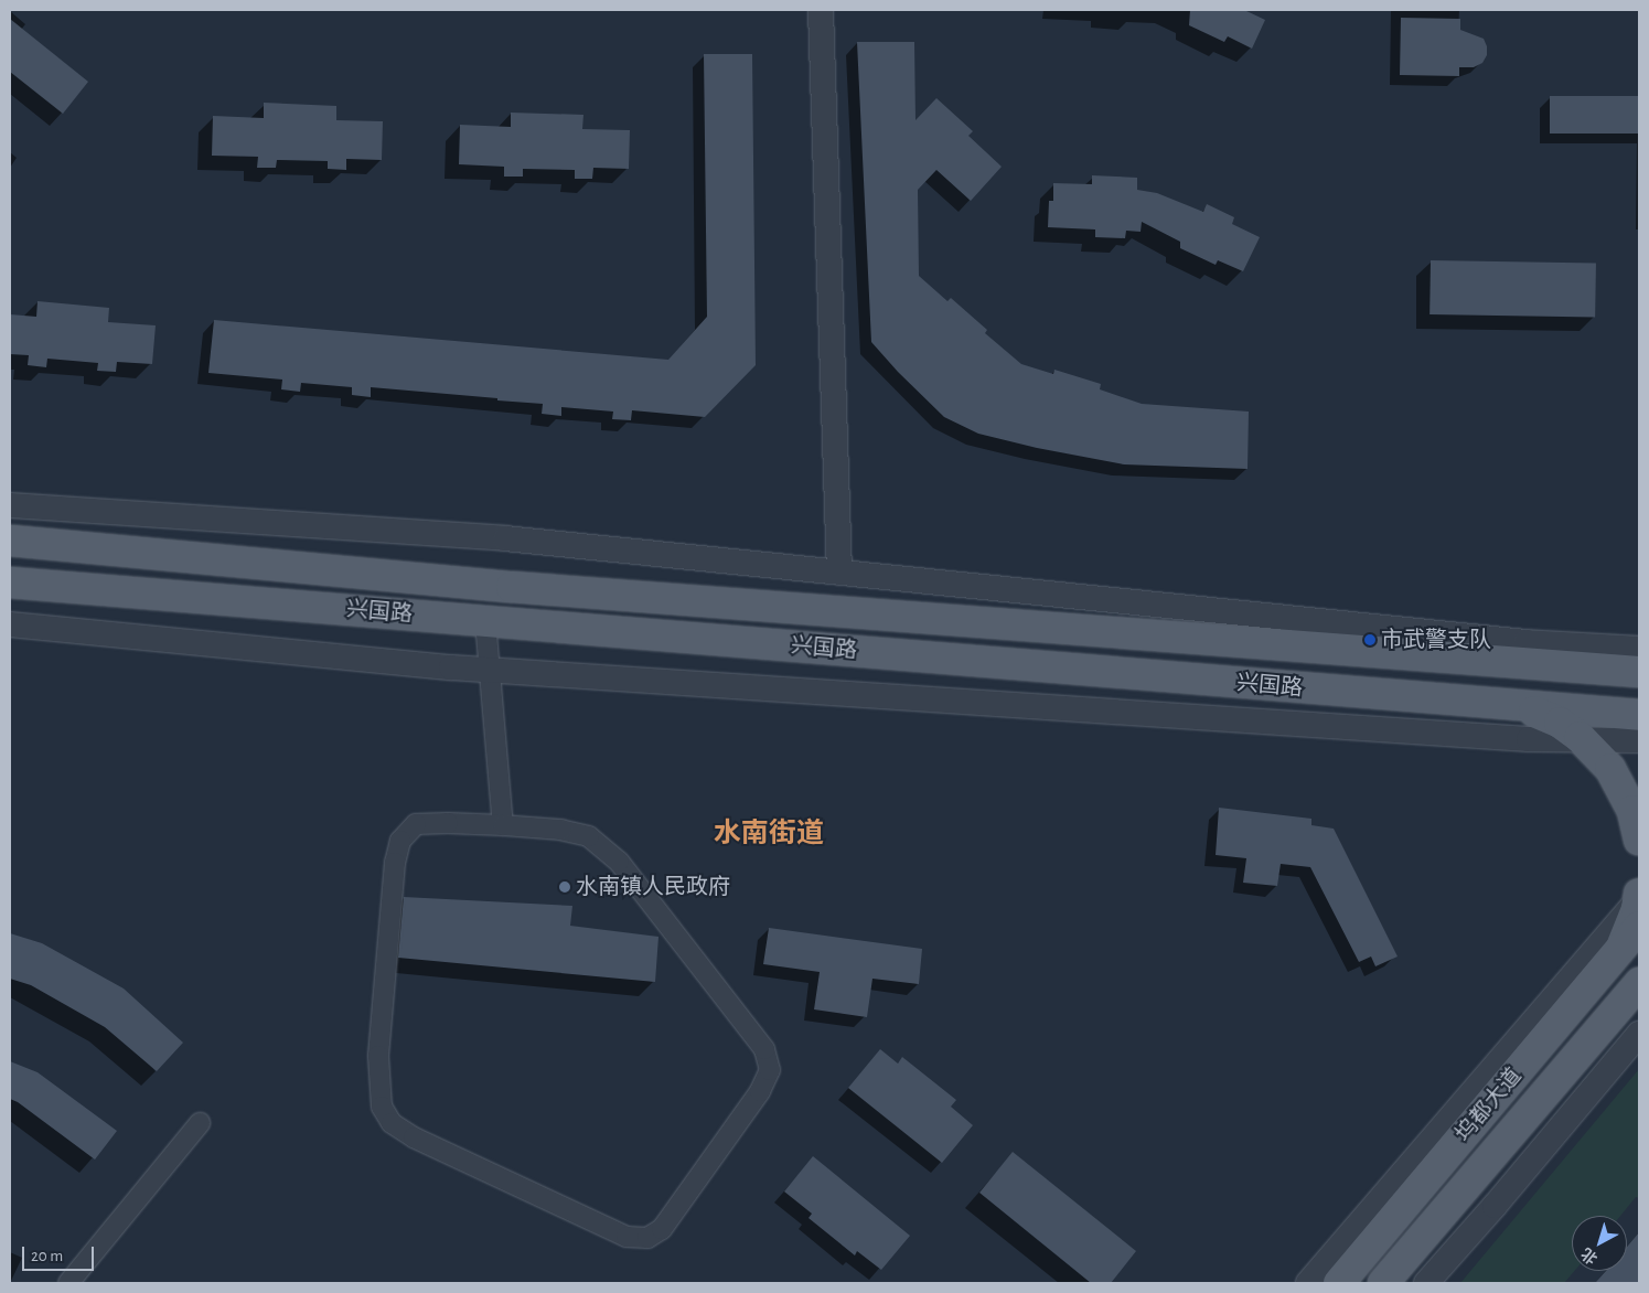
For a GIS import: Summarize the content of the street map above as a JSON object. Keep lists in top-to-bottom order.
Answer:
{
  "streets": {
    "main road": ["兴国路", "坞都大道"]
  },
  "districts": ["水南街道"],
  "places": ["市武警支队", "水南镇人民政府"],
  "scale_bar": "20 m",
  "north": "bottom left"
}
